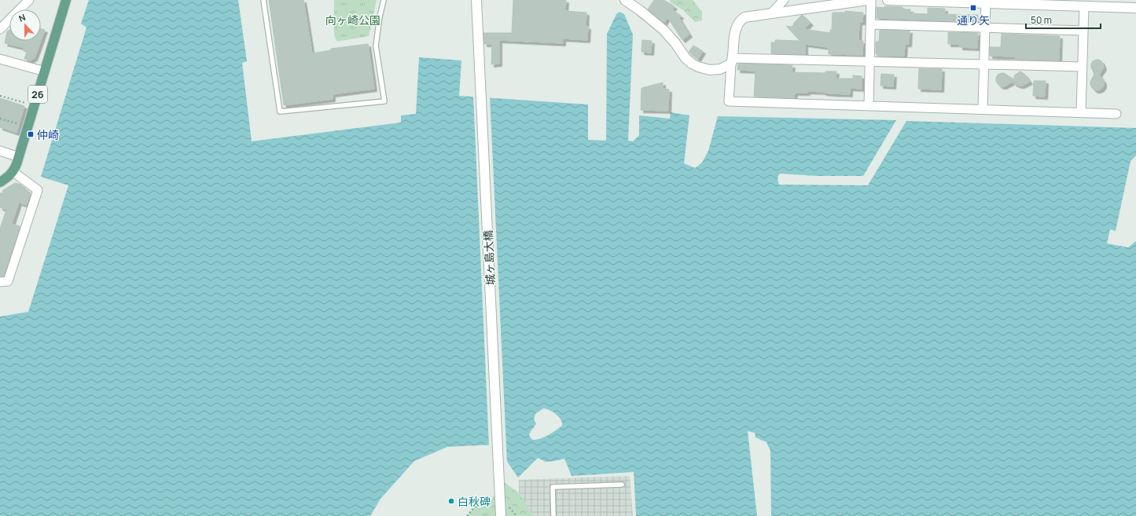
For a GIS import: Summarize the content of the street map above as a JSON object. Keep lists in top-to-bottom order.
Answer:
{
  "streets": {
    "main road": ["26"],
    "street": ["城ヶ島大橋"]
  },
  "parks": ["向ヶ崎公園"],
  "places": {
    "transit": ["通り矢", "仲崎"],
    "other": ["白秋碑"]
  },
  "scale_bar": "50 m",
  "north": "top"
}
